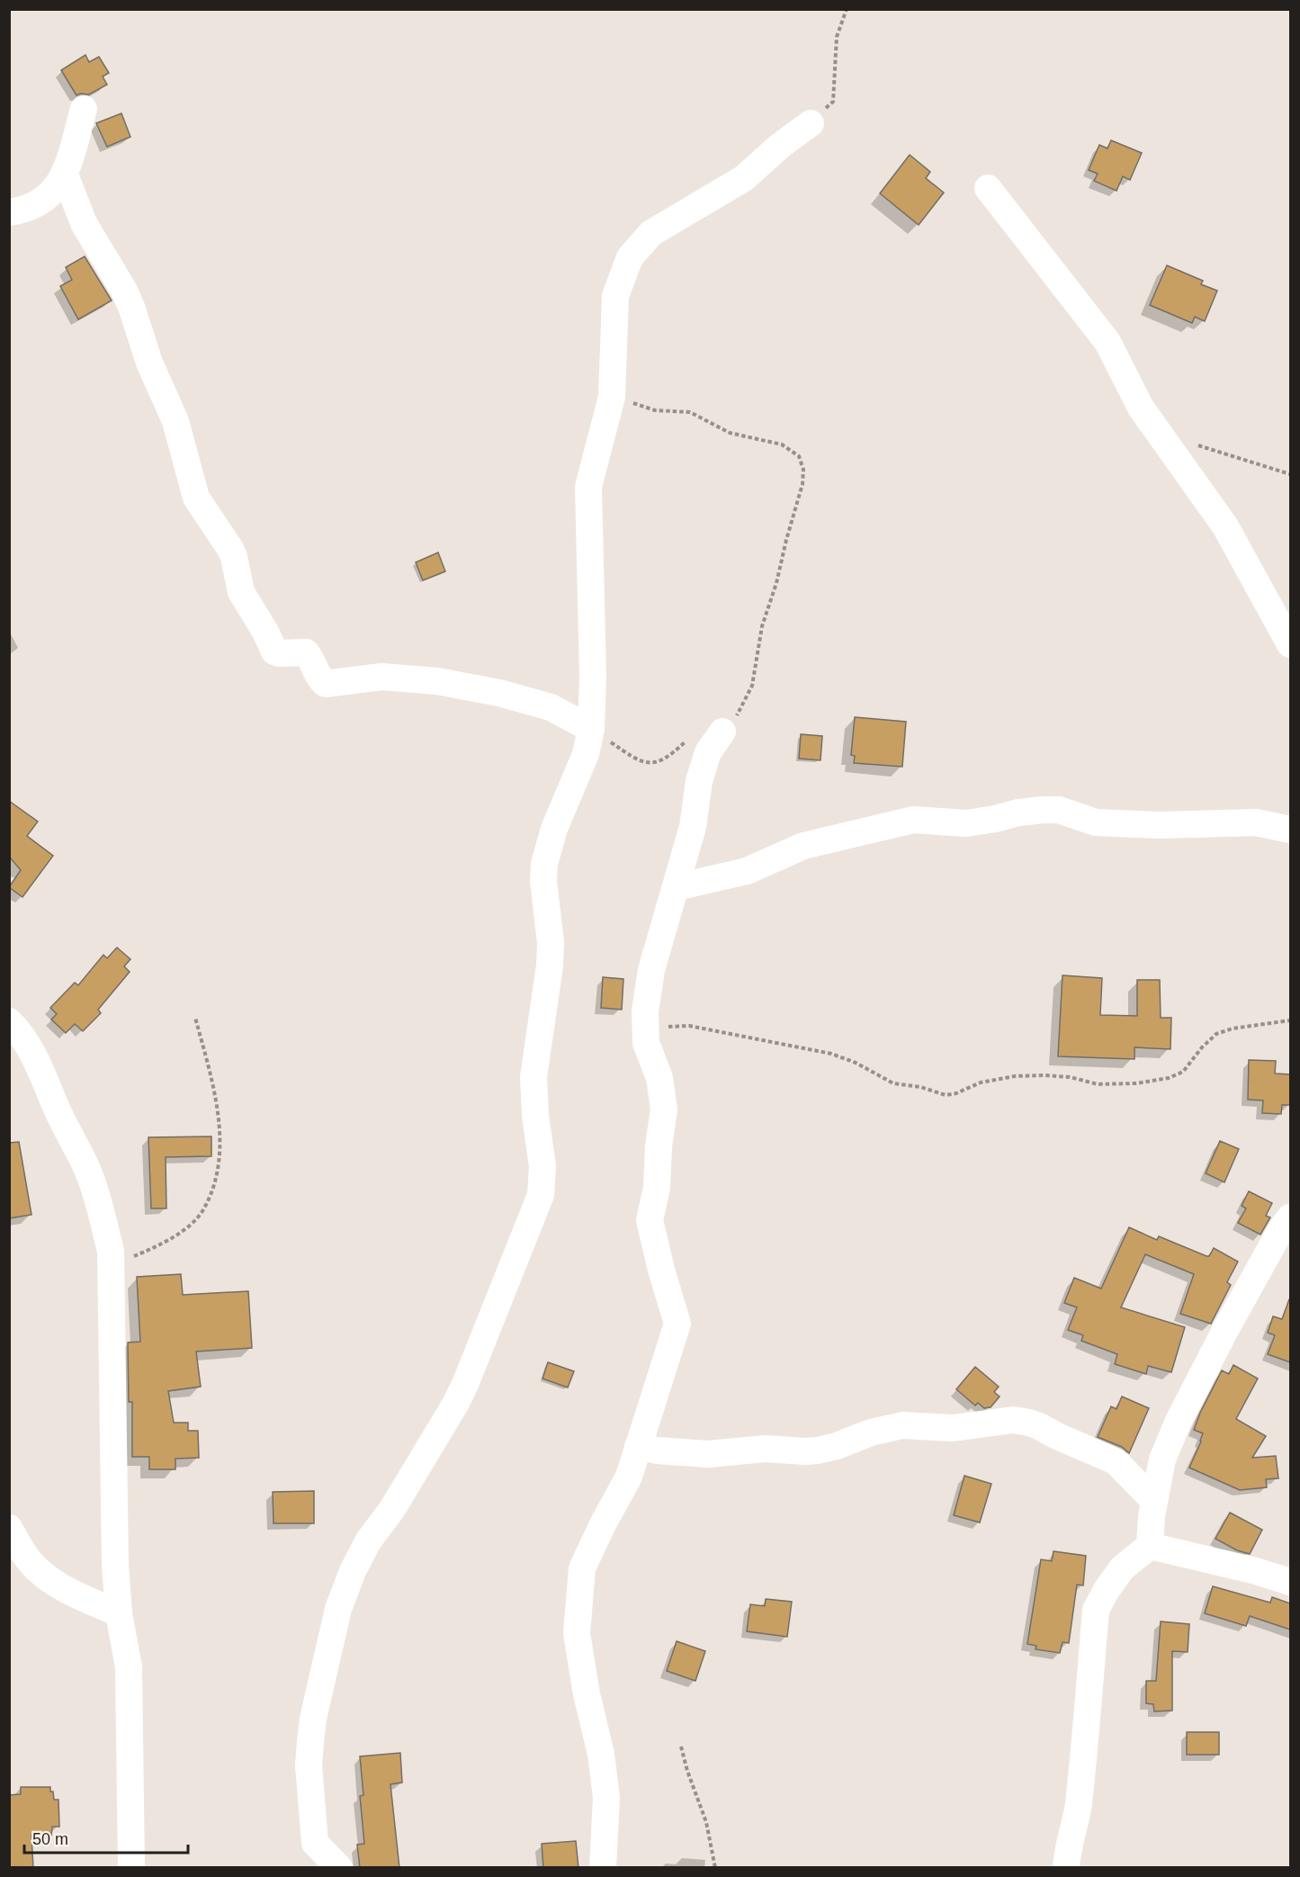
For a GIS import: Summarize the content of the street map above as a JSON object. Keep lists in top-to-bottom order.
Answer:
{
  "scale_bar": "50 m"
}
